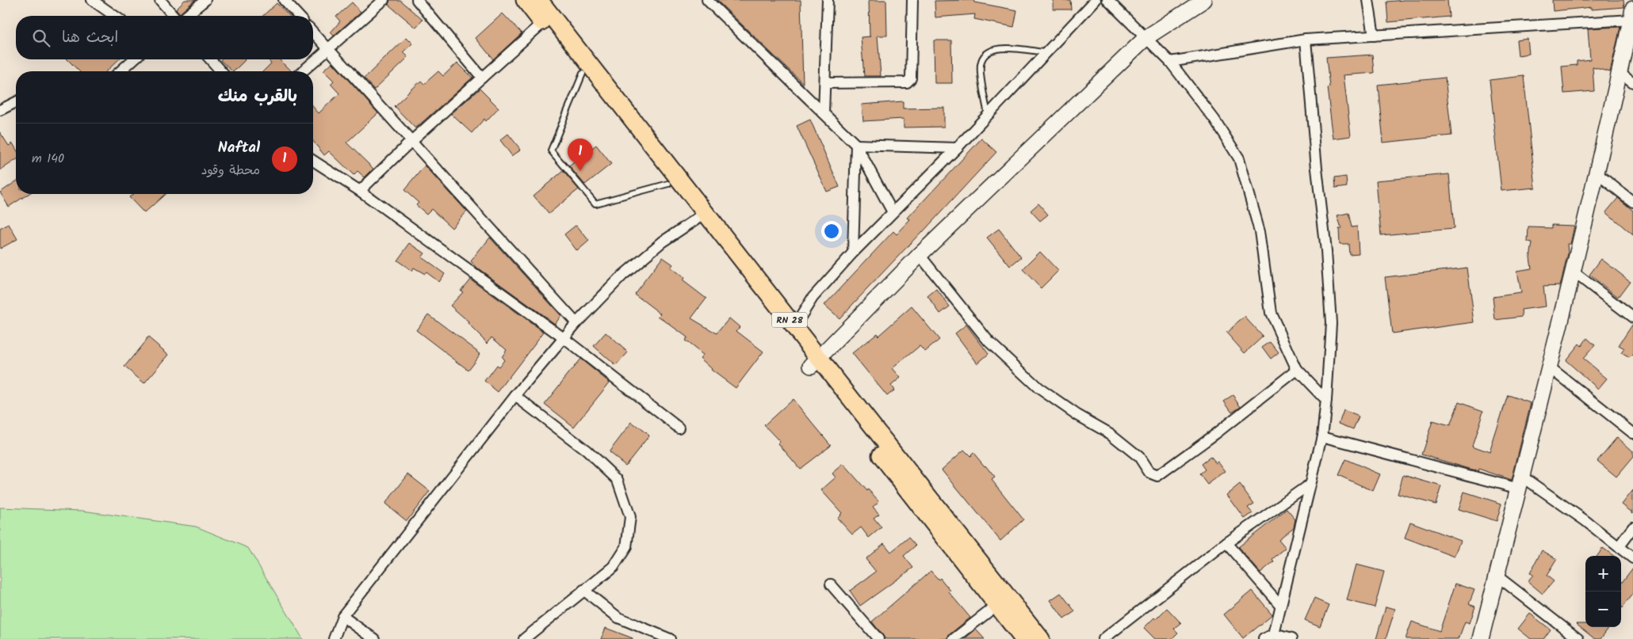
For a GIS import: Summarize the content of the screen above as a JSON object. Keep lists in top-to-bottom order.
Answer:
{
  "streets": {
    "main road": ["RN 28"]
  },
  "page": {
    "search": "ابحث هنا",
    "heading": "بالقرب منك",
    "list": [
      {
        "mark": "1",
        "name": "Naftal",
        "note": "محطة وقود",
        "value": "140 m"
      }
    ],
    "pins": "1",
    "map_buttons": ["+", "−"]
  }
}
